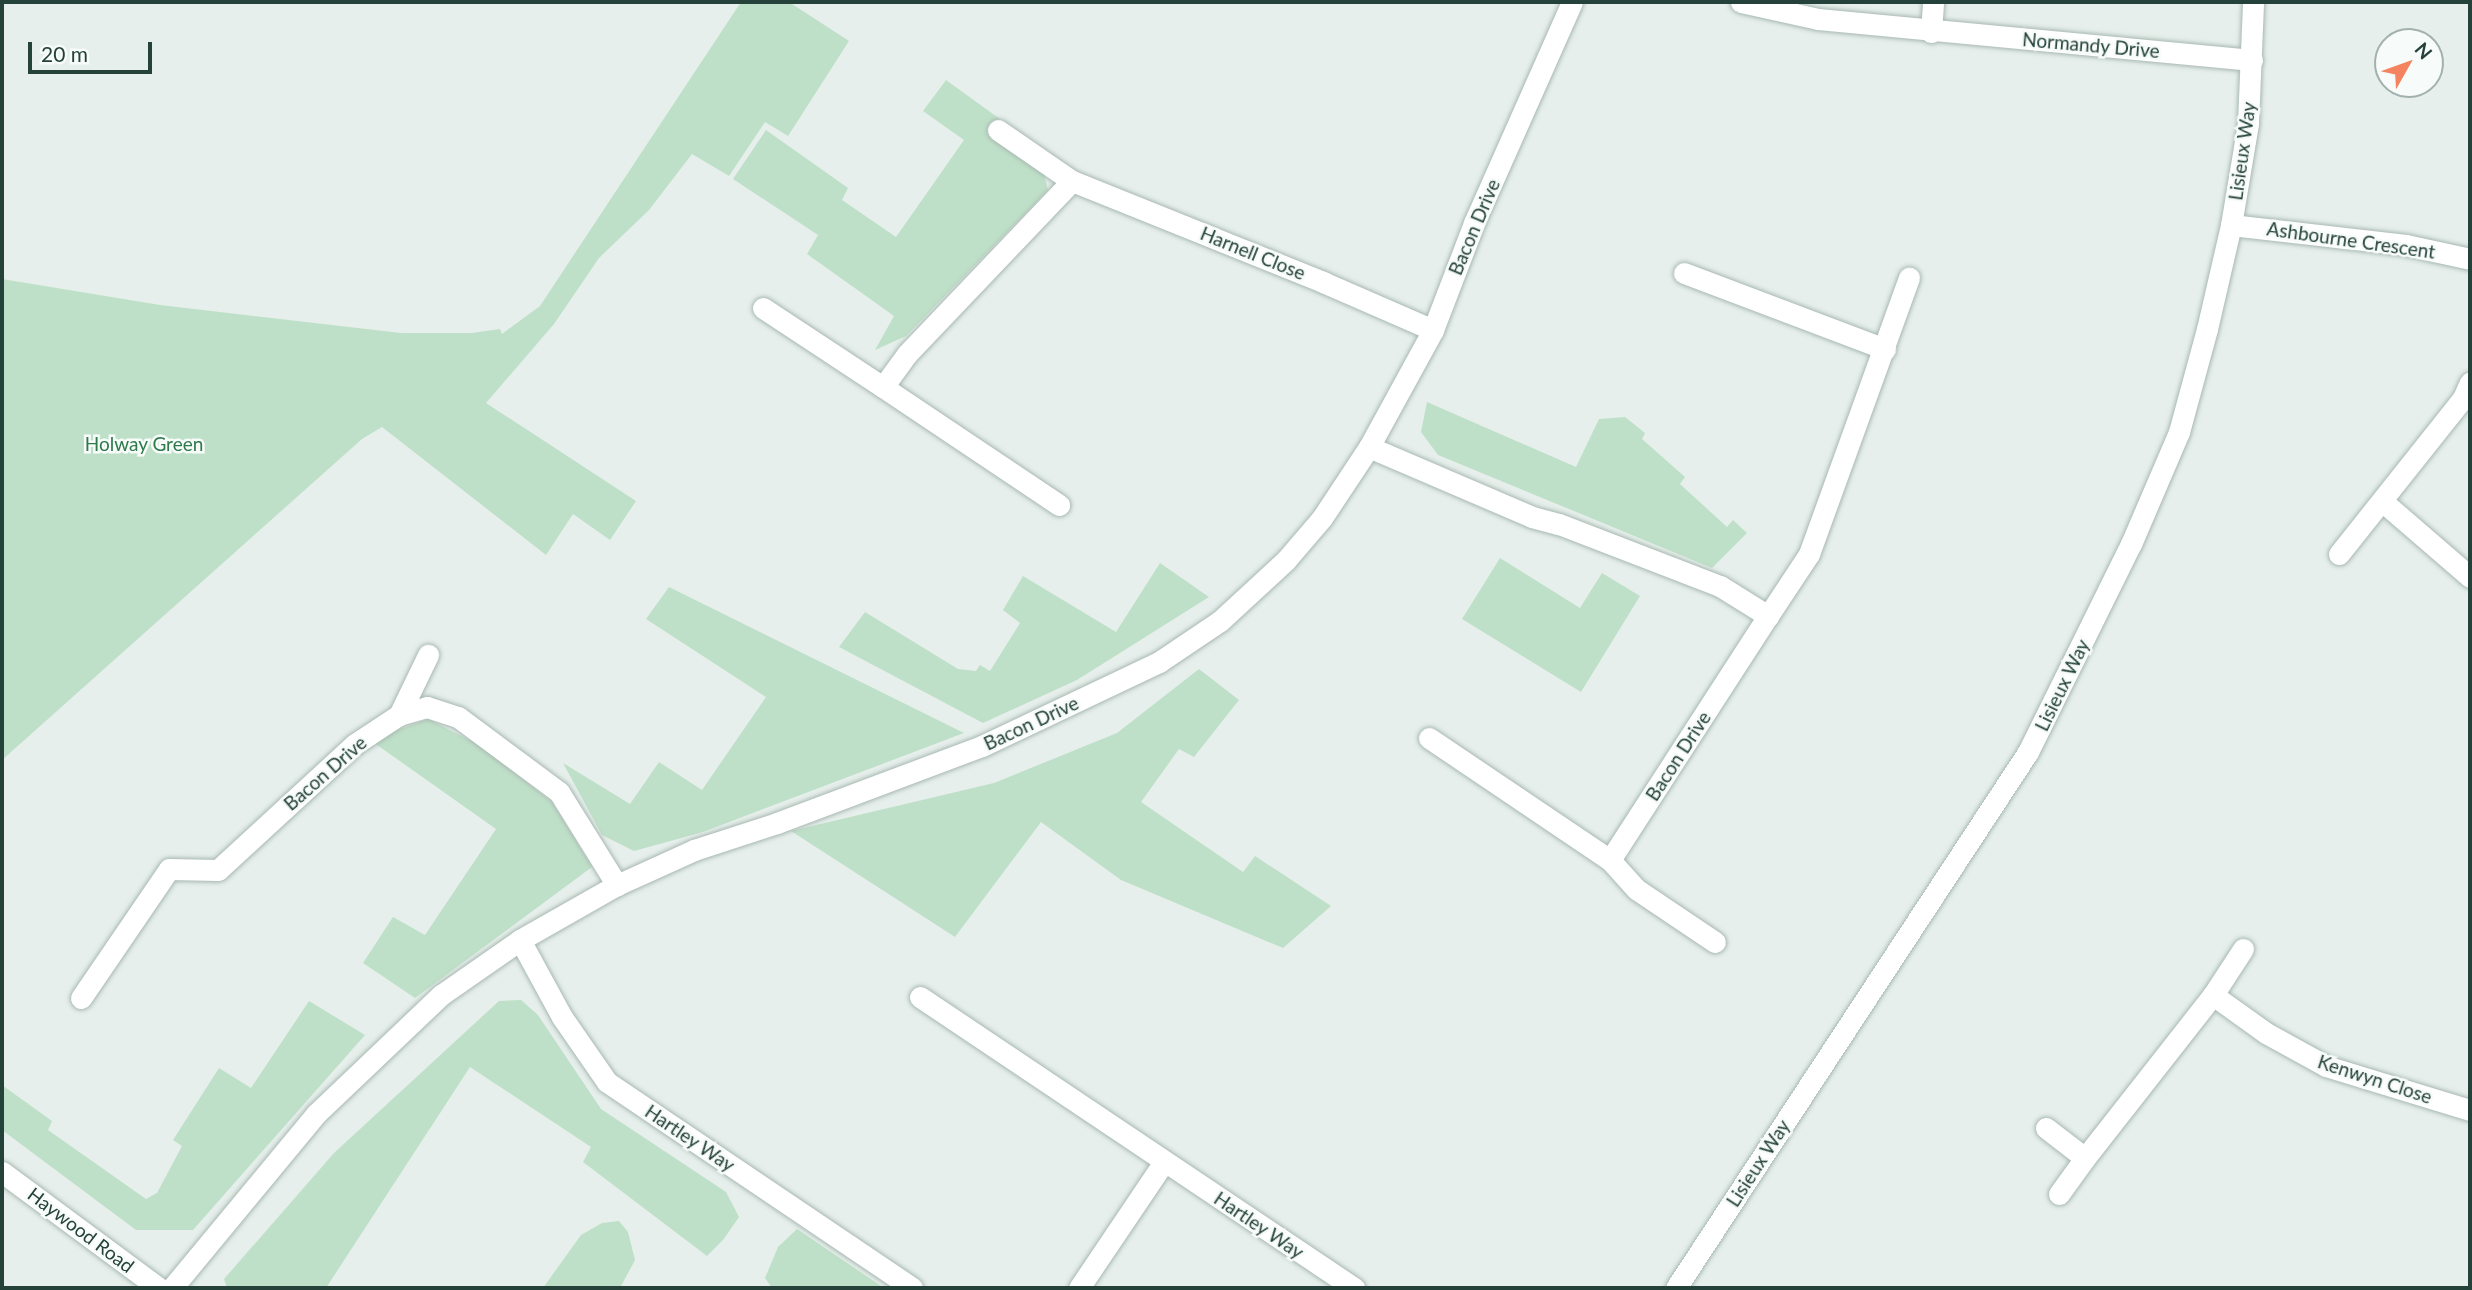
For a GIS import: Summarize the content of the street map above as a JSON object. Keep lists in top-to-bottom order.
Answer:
{
  "streets": {
    "street": [
      "Normandy Drive",
      "Lisieux Way",
      "Bacon Drive",
      "Ashbourne Crescent",
      "Harnell Close",
      "Kenwyn Close",
      "Hartley Way",
      "Haywood Road"
    ]
  },
  "crossings": [
    ["Normandy Drive", "Lisieux Way"],
    ["Lisieux Way", "Ashbourne Crescent"],
    ["Bacon Drive", "Harnell Close"],
    ["Bacon Drive", "Hartley Way"]
  ],
  "parks": ["Holway Green"],
  "scale_bar": "20 m",
  "north": "top right"
}
